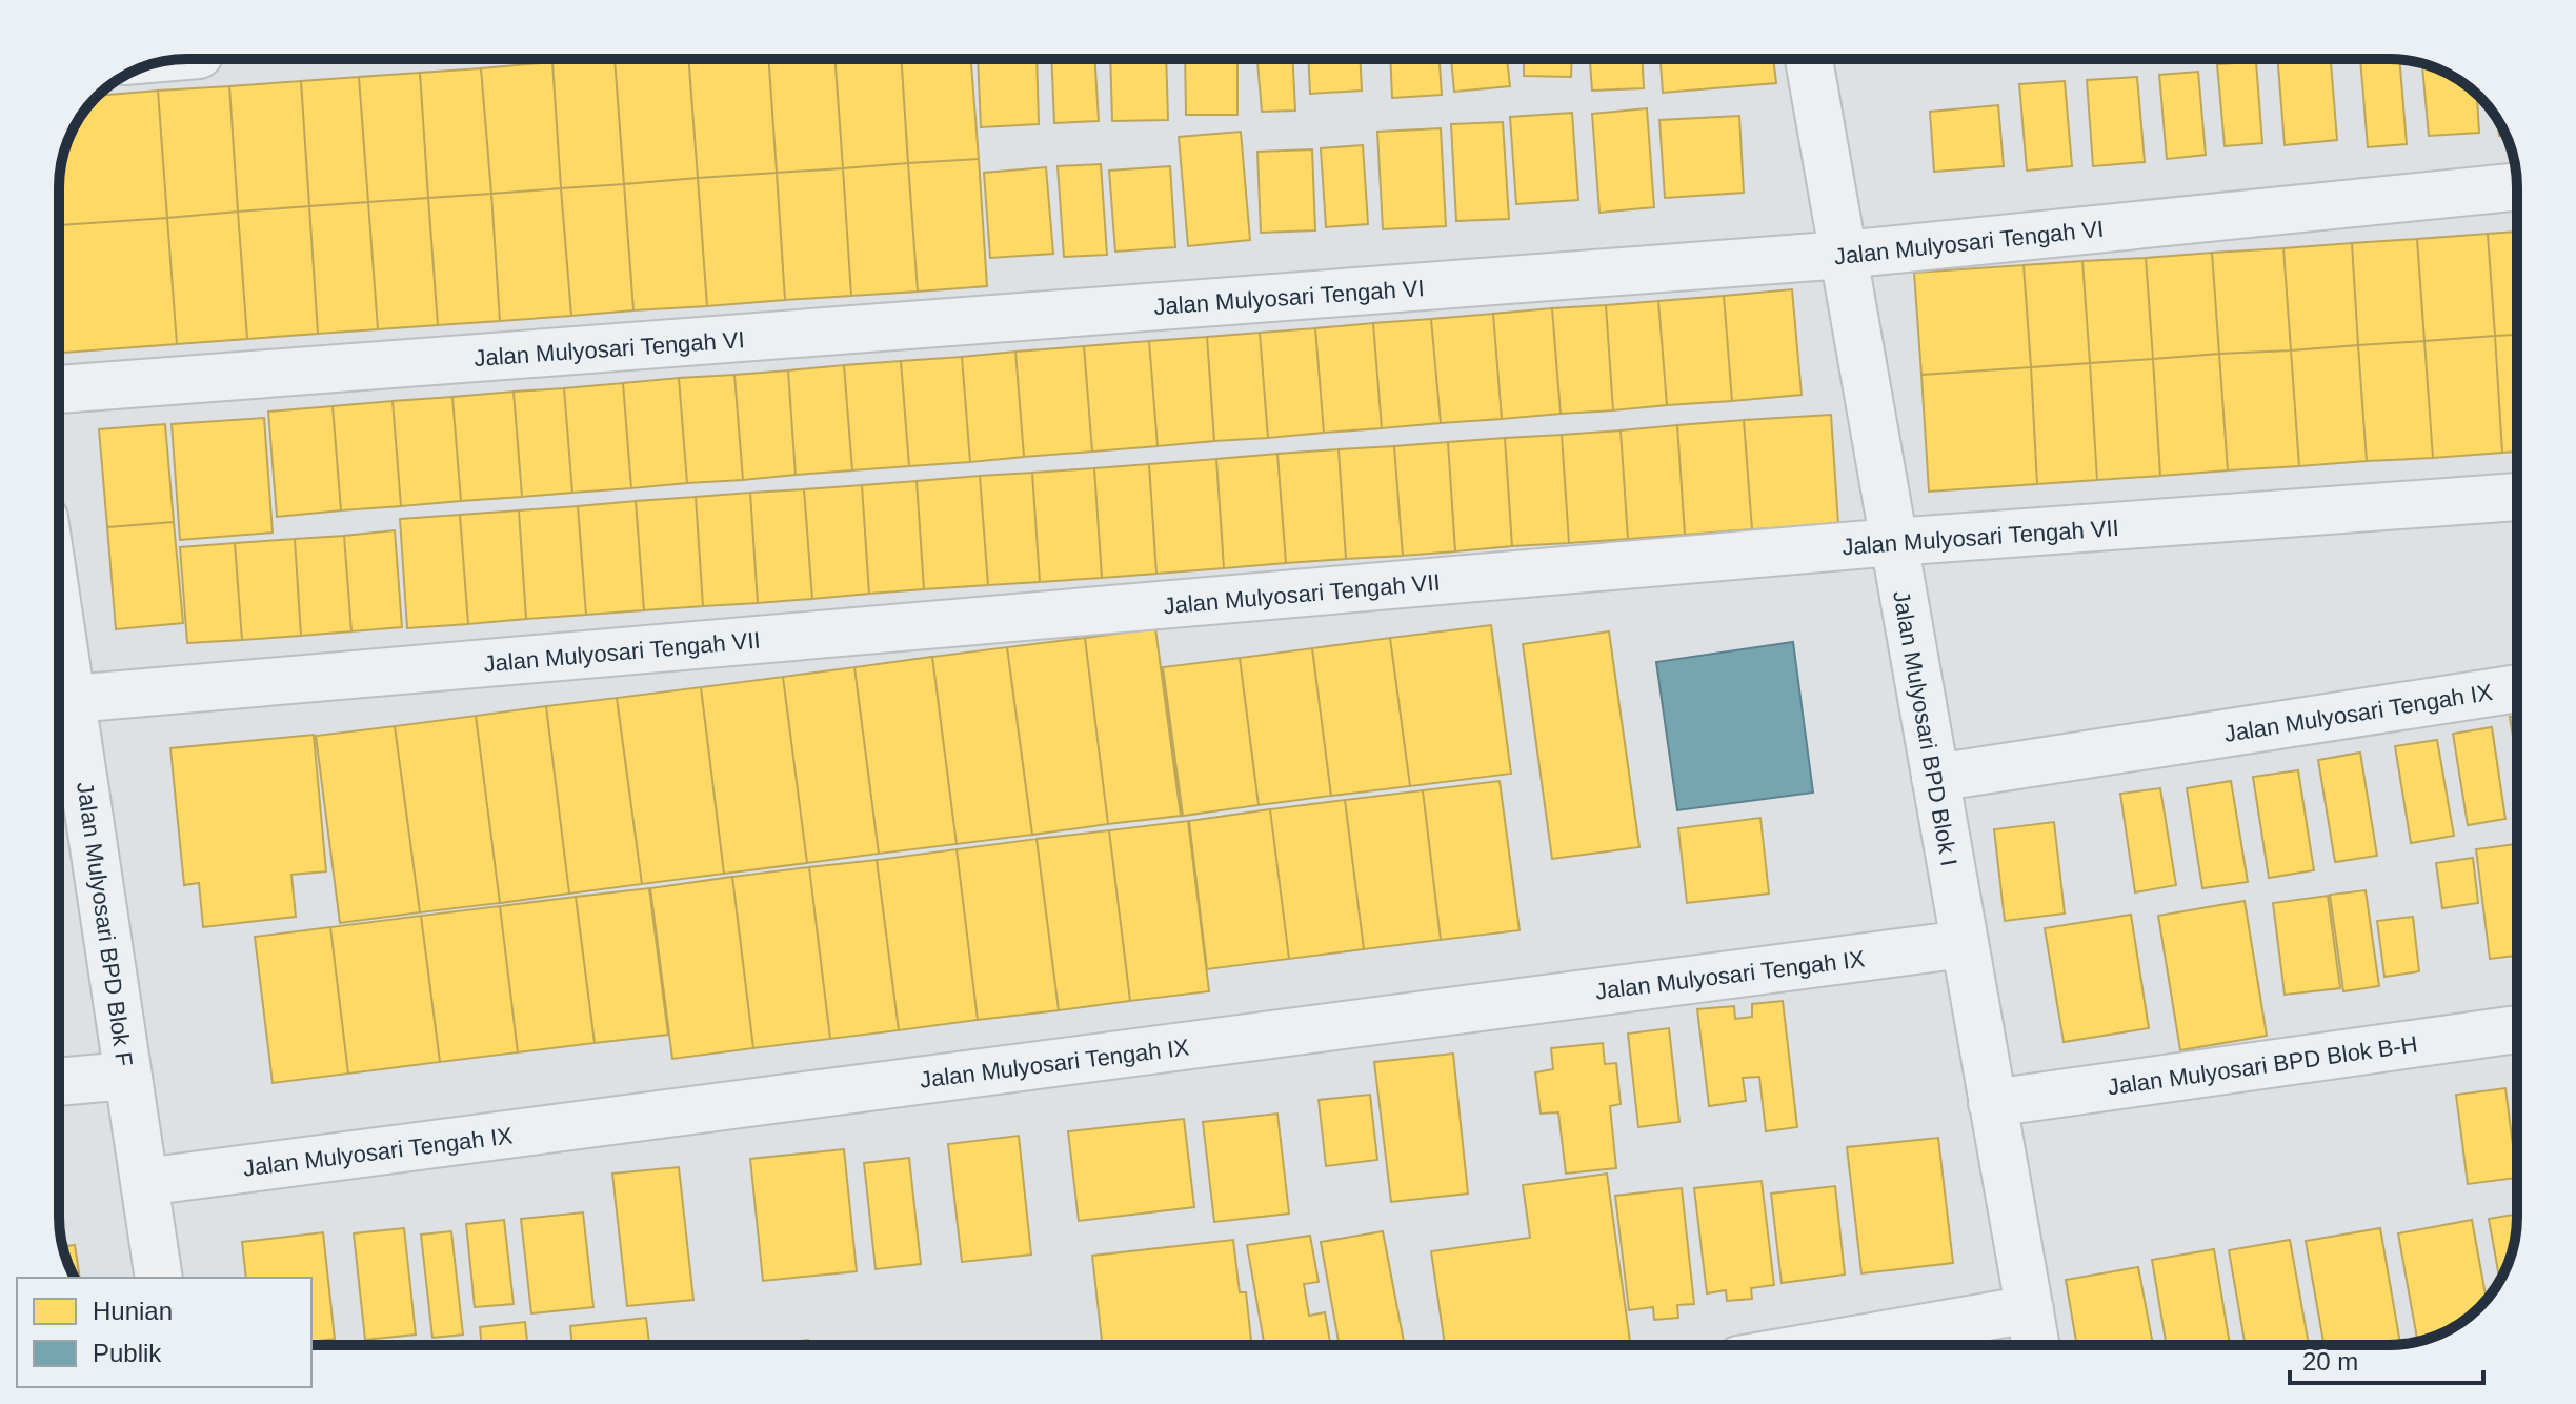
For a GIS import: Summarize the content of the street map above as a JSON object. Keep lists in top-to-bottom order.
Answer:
{
  "streets": {
    "street": [
      "Jalan Mulyosari Tengah VI",
      "Jalan Mulyosari Tengah VII",
      "Jalan Mulyosari Tengah IX",
      "Jalan Mulyosari BPD Blok I",
      "Jalan Mulyosari BPD Blok F",
      "Jalan Mulyosari BPD Blok B-H"
    ]
  },
  "crossings": [
    ["Jalan Mulyosari Tengah VI", "Jalan Mulyosari BPD Blok I"],
    ["Jalan Mulyosari Tengah VII", "Jalan Mulyosari BPD Blok I"],
    ["Jalan Mulyosari Tengah VII", "Jalan Mulyosari BPD Blok F"],
    ["Jalan Mulyosari Tengah IX", "Jalan Mulyosari BPD Blok I"],
    ["Jalan Mulyosari Tengah IX", "Jalan Mulyosari BPD Blok F"],
    ["Jalan Mulyosari BPD Blok I", "Jalan Mulyosari BPD Blok B-H"]
  ],
  "legend": ["Hunian", "Publik"],
  "scale_bar": "20 m"
}
